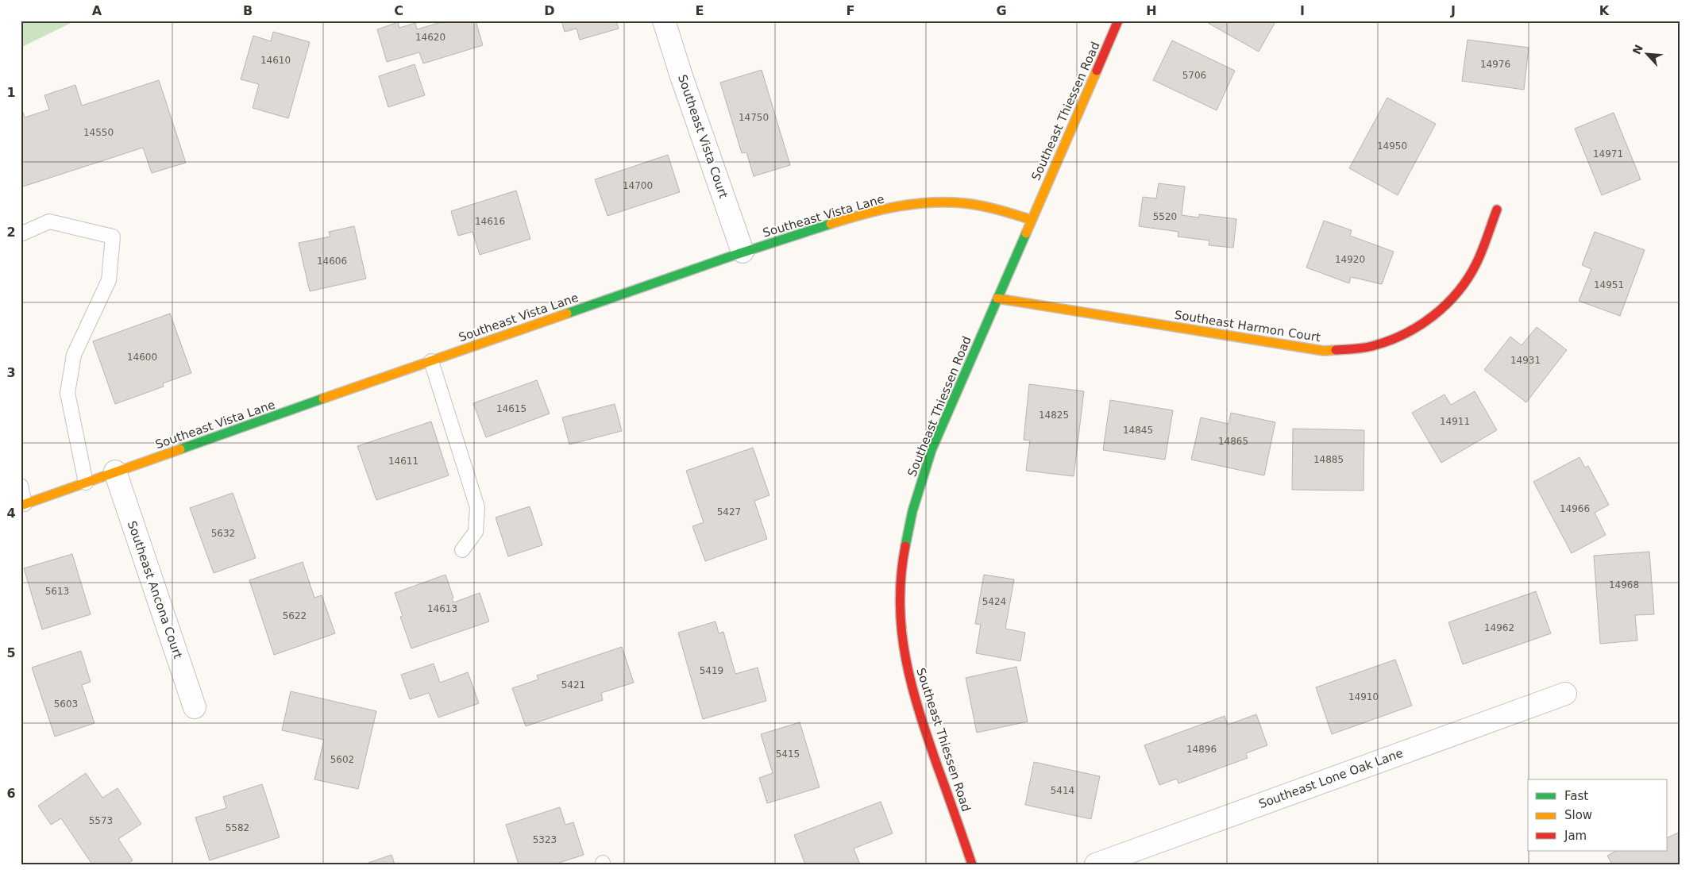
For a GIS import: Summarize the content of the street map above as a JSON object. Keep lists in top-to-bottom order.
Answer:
{
  "streets": {
    "street": [
      "Southeast Thiessen Road",
      "Southeast Vista Court",
      "Southeast Vista Lane",
      "Southeast Harmon Court",
      "Southeast Ancona Court",
      "Southeast Lone Oak Lane"
    ]
  },
  "crossings": [
    ["Southeast Thiessen Road", "Southeast Vista Lane"],
    ["Southeast Thiessen Road", "Southeast Harmon Court"],
    ["Southeast Vista Court", "Southeast Vista Lane"],
    ["Southeast Vista Lane", "Southeast Ancona Court"]
  ],
  "house_numbers": [
    "14620",
    "14610",
    "14976",
    "5706",
    "14750",
    "14550",
    "14950",
    "14971",
    "14700",
    "5520",
    "14616",
    "14920",
    "14606",
    "14951",
    "14600",
    "14931",
    "14615",
    "14825",
    "14911",
    "14845",
    "14865",
    "14885",
    "14611",
    "14966",
    "5427",
    "5632",
    "14968",
    "5613",
    "5424",
    "14613",
    "5622",
    "14962",
    "5419",
    "5421",
    "14910",
    "5603",
    "14896",
    "5415",
    "5602",
    "5414",
    "5573",
    "5582",
    "5323"
  ],
  "legend": ["Fast", "Slow", "Jam"],
  "north": "top left",
  "grid": {
    "columns": [
      "A",
      "B",
      "C",
      "D",
      "E",
      "F",
      "G",
      "H",
      "I",
      "J",
      "K"
    ],
    "rows": [
      "1",
      "2",
      "3",
      "4",
      "5",
      "6"
    ]
  }
}
